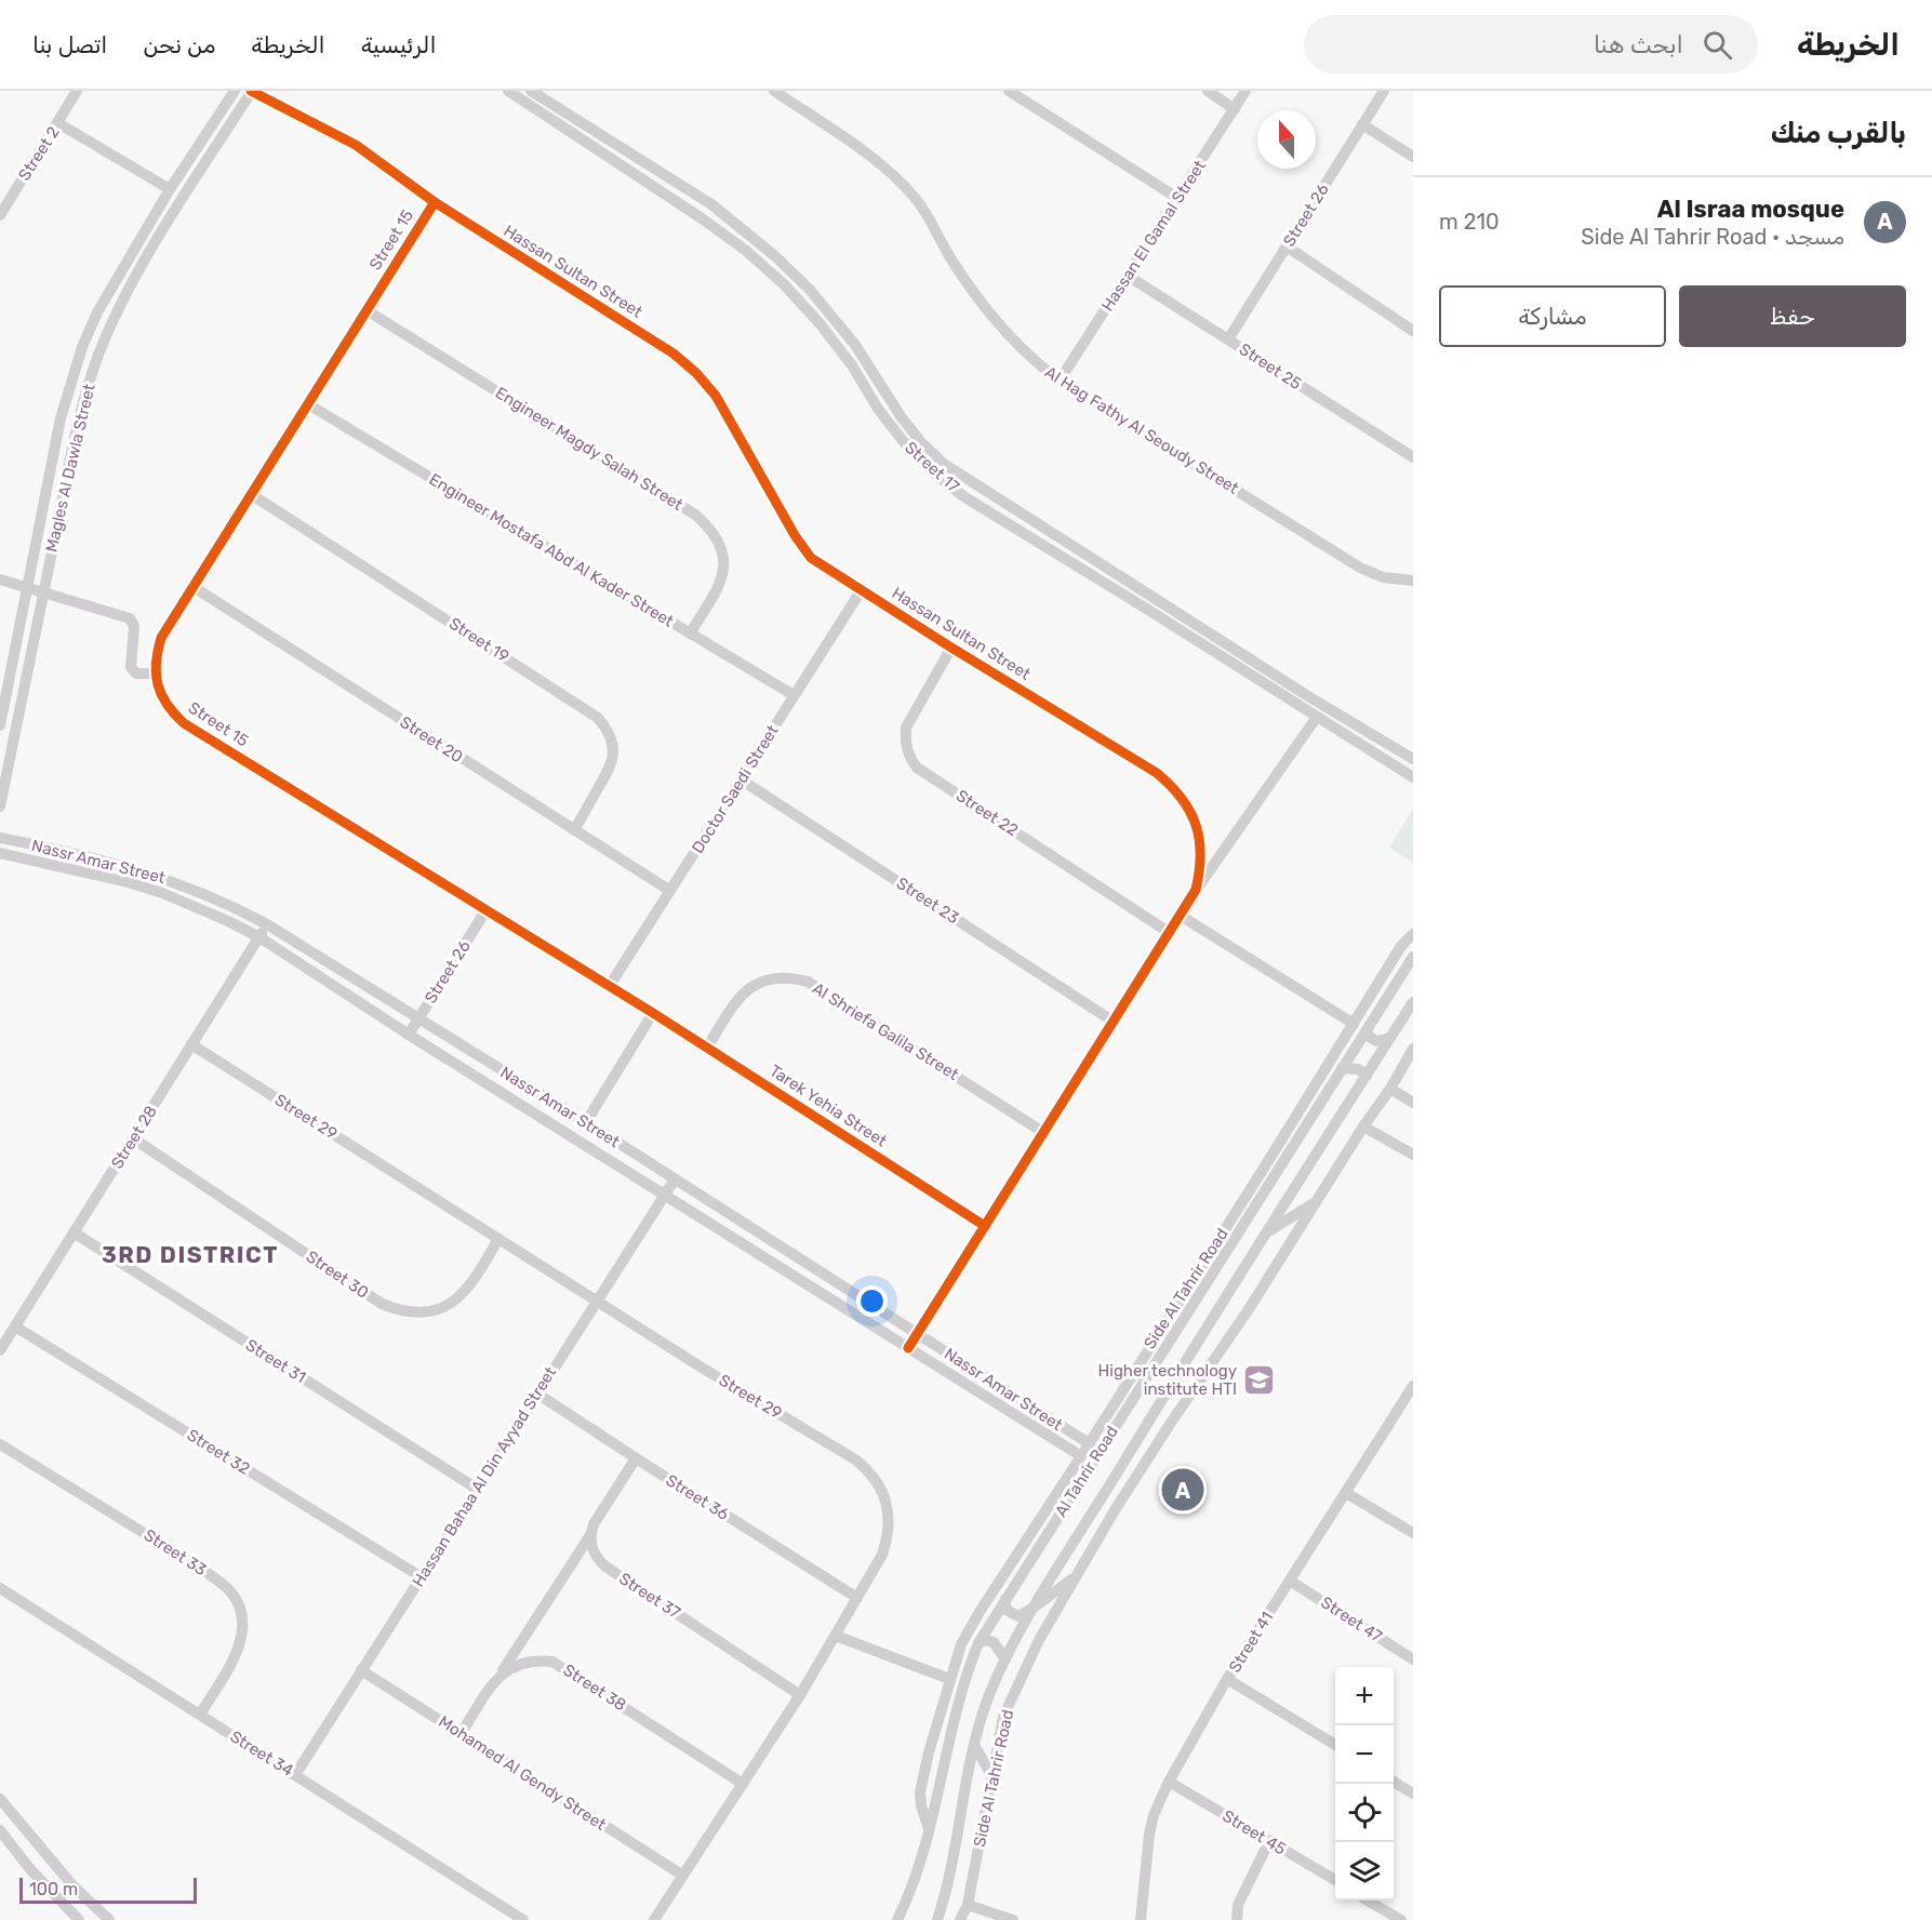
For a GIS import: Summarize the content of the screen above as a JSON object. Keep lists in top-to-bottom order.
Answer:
{
  "streets": {
    "street": [
      "Street 2",
      "Street 26",
      "Hassan El Gamal Street",
      "Street 15",
      "Hassan Sultan Street",
      "Street 25",
      "Al Hag Fathy Al Seoudy Street",
      "Engineer Magdy Salah Street",
      "Street 17",
      "Magles Al Dawla Street",
      "Engineer Mostafa Abd Al Kader Street",
      "Street 19",
      "Street 20",
      "Doctor Saedi Street",
      "Street 22",
      "Nassr Amar Street",
      "Street 23",
      "Al Shriefa Galila Street",
      "Tarek Yehia Street",
      "Street 29",
      "Street 28",
      "Street 30",
      "Side Al Tahrir Road",
      "Street 31",
      "Street 32",
      "Al Tahrir Road",
      "Hassan Bahaa Al Din Ayyad Street",
      "Street 36",
      "Street 33",
      "Street 37",
      "Street 47",
      "Street 41",
      "Street 38",
      "Street 34",
      "Mohamed Al Gendy Street",
      "Street 45"
    ]
  },
  "crossings": [
    ["Street 26", "Street 15"],
    ["Street 26", "Street 25"],
    ["Street 26", "Nassr Amar Street"],
    ["Hassan El Gamal Street", "Street 25"],
    ["Hassan El Gamal Street", "Al Hag Fathy Al Seoudy Street"],
    ["Street 15", "Hassan Sultan Street"],
    ["Street 15", "Engineer Magdy Salah Street"],
    ["Street 15", "Engineer Mostafa Abd Al Kader Street"],
    ["Street 15", "Street 19"],
    ["Street 15", "Street 20"],
    ["Street 15", "Doctor Saedi Street"],
    ["Street 15", "Tarek Yehia Street"],
    ["Hassan Sultan Street", "Magles Al Dawla Street"],
    ["Hassan Sultan Street", "Doctor Saedi Street"],
    ["Hassan Sultan Street", "Street 22"],
    ["Hassan Sultan Street", "Nassr Amar Street"],
    ["Hassan Sultan Street", "Street 23"],
    ["Hassan Sultan Street", "Al Shriefa Galila Street"],
    ["Hassan Sultan Street", "Tarek Yehia Street"],
    ["Engineer Magdy Salah Street", "Engineer Mostafa Abd Al Kader Street"],
    ["Engineer Mostafa Abd Al Kader Street", "Doctor Saedi Street"],
    ["Street 19", "Street 20"],
    ["Street 20", "Doctor Saedi Street"],
    ["Doctor Saedi Street", "Street 23"],
    ["Nassr Amar Street", "Street 28"],
    ["Nassr Amar Street", "Side Al Tahrir Road"],
    ["Nassr Amar Street", "Hassan Bahaa Al Din Ayyad Street"],
    ["Al Shriefa Galila Street", "Tarek Yehia Street"],
    ["Street 29", "Street 28"],
    ["Street 29", "Street 30"],
    ["Street 29", "Hassan Bahaa Al Din Ayyad Street"],
    ["Street 29", "Street 36"],
    ["Street 29", "Street 37"],
    ["Street 29", "Street 38"],
    ["Street 29", "Mohamed Al Gendy Street"],
    ["Street 28", "Street 30"],
    ["Street 28", "Street 31"],
    ["Street 28", "Street 32"],
    ["Side Al Tahrir Road", "Al Tahrir Road"],
    ["Street 31", "Hassan Bahaa Al Din Ayyad Street"],
    ["Street 32", "Hassan Bahaa Al Din Ayyad Street"],
    ["Hassan Bahaa Al Din Ayyad Street", "Street 36"],
    ["Hassan Bahaa Al Din Ayyad Street", "Street 34"],
    ["Hassan Bahaa Al Din Ayyad Street", "Mohamed Al Gendy Street"],
    ["Street 33", "Street 34"],
    ["Street 47", "Street 41"],
    ["Street 41", "Street 45"],
    ["Street 38", "Mohamed Al Gendy Street"]
  ],
  "districts": ["3RD DISTRICT"],
  "places": {
    "school or university": ["Higher technology institute HTI"]
  },
  "scale_bar": "100 m",
  "north": "top",
  "page": {
    "header": "الخريطة",
    "search": "ابحث هنا",
    "nav": [
      "الرئيسية",
      "الخريطة",
      "من نحن",
      "اتصل بنا"
    ],
    "heading": "بالقرب منك",
    "list": [
      {
        "mark": "A",
        "name": "Al Israa mosque",
        "note": "مسجد · Side Al Tahrir Road",
        "value": "210 m"
      }
    ],
    "buttons": ["حفظ", "مشاركة"],
    "pins": "A",
    "map_buttons": ["+", "−"],
    "scale": "100 m"
  }
}
